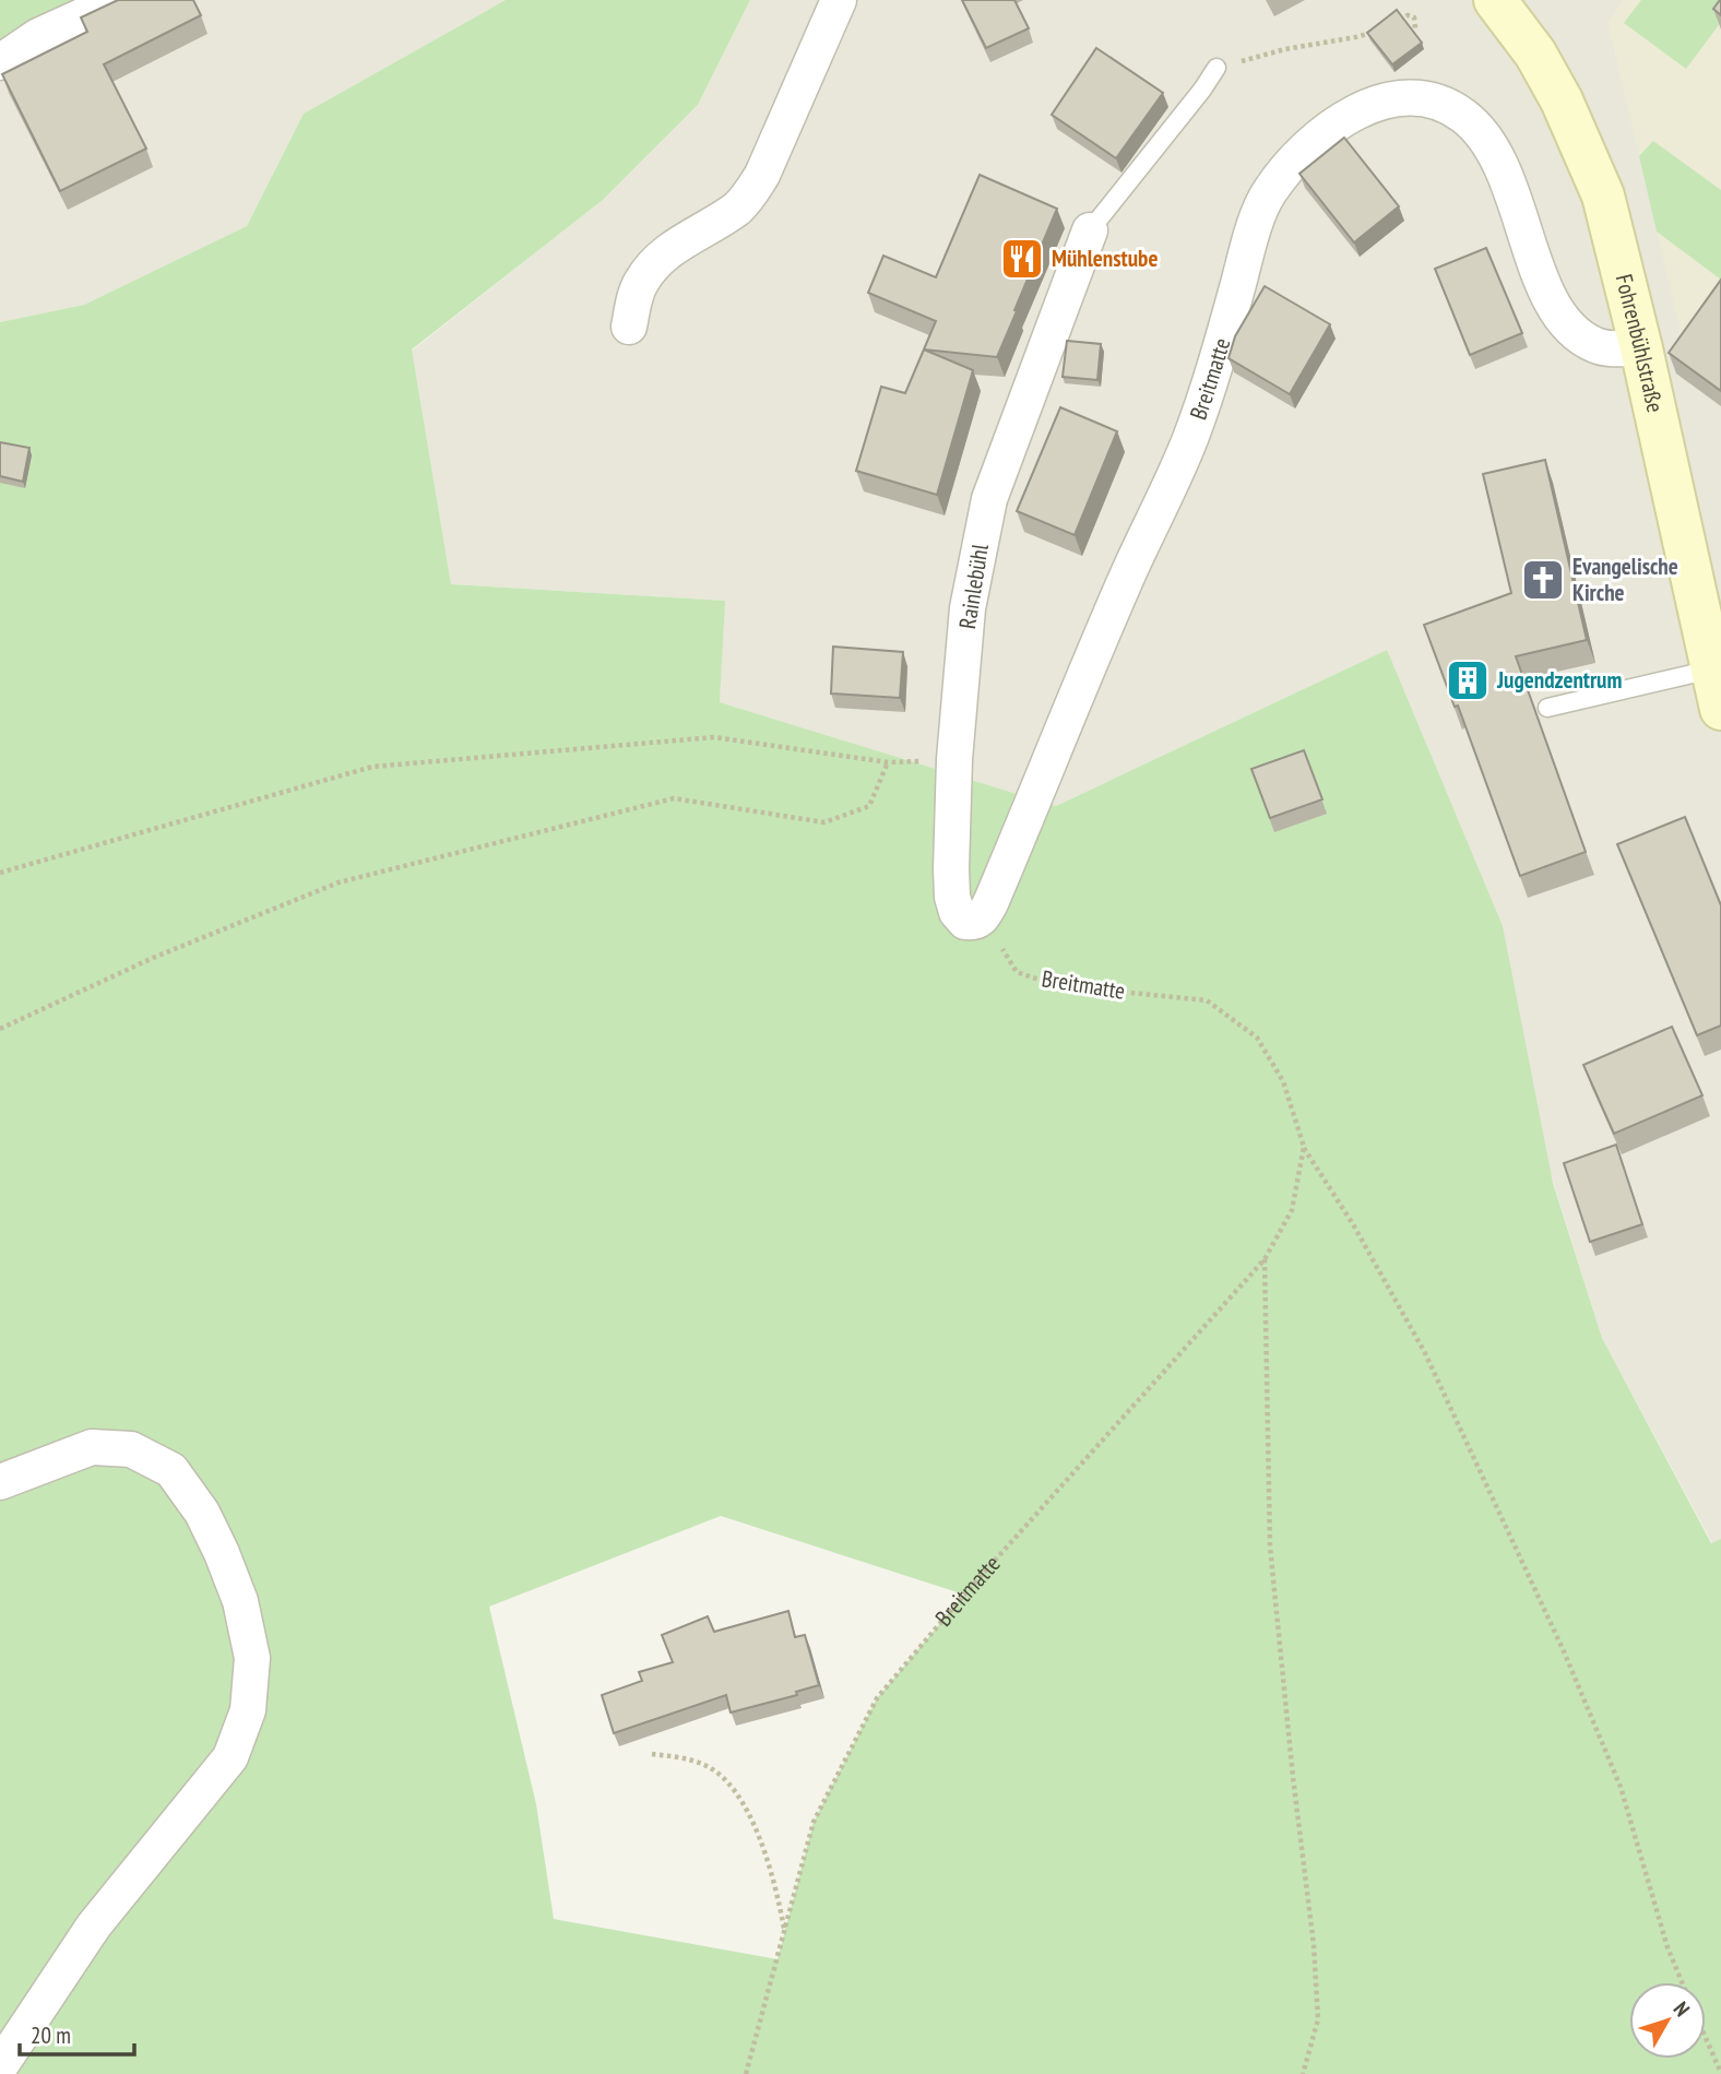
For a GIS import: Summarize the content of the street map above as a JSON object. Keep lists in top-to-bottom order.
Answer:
{
  "streets": {
    "main road": ["Fohrenbühlstraße"],
    "street": ["Breitmatte", "Rainlebühl"]
  },
  "crossings": [
    ["Fohrenbühlstraße", "Breitmatte"],
    ["Breitmatte", "Rainlebühl"]
  ],
  "places": {
    "restaurant": ["Mühlenstube"],
    "church": ["Evangelische Kirche"],
    "building": ["Jugendzentrum"]
  },
  "scale_bar": "20 m",
  "north": "top right"
}
